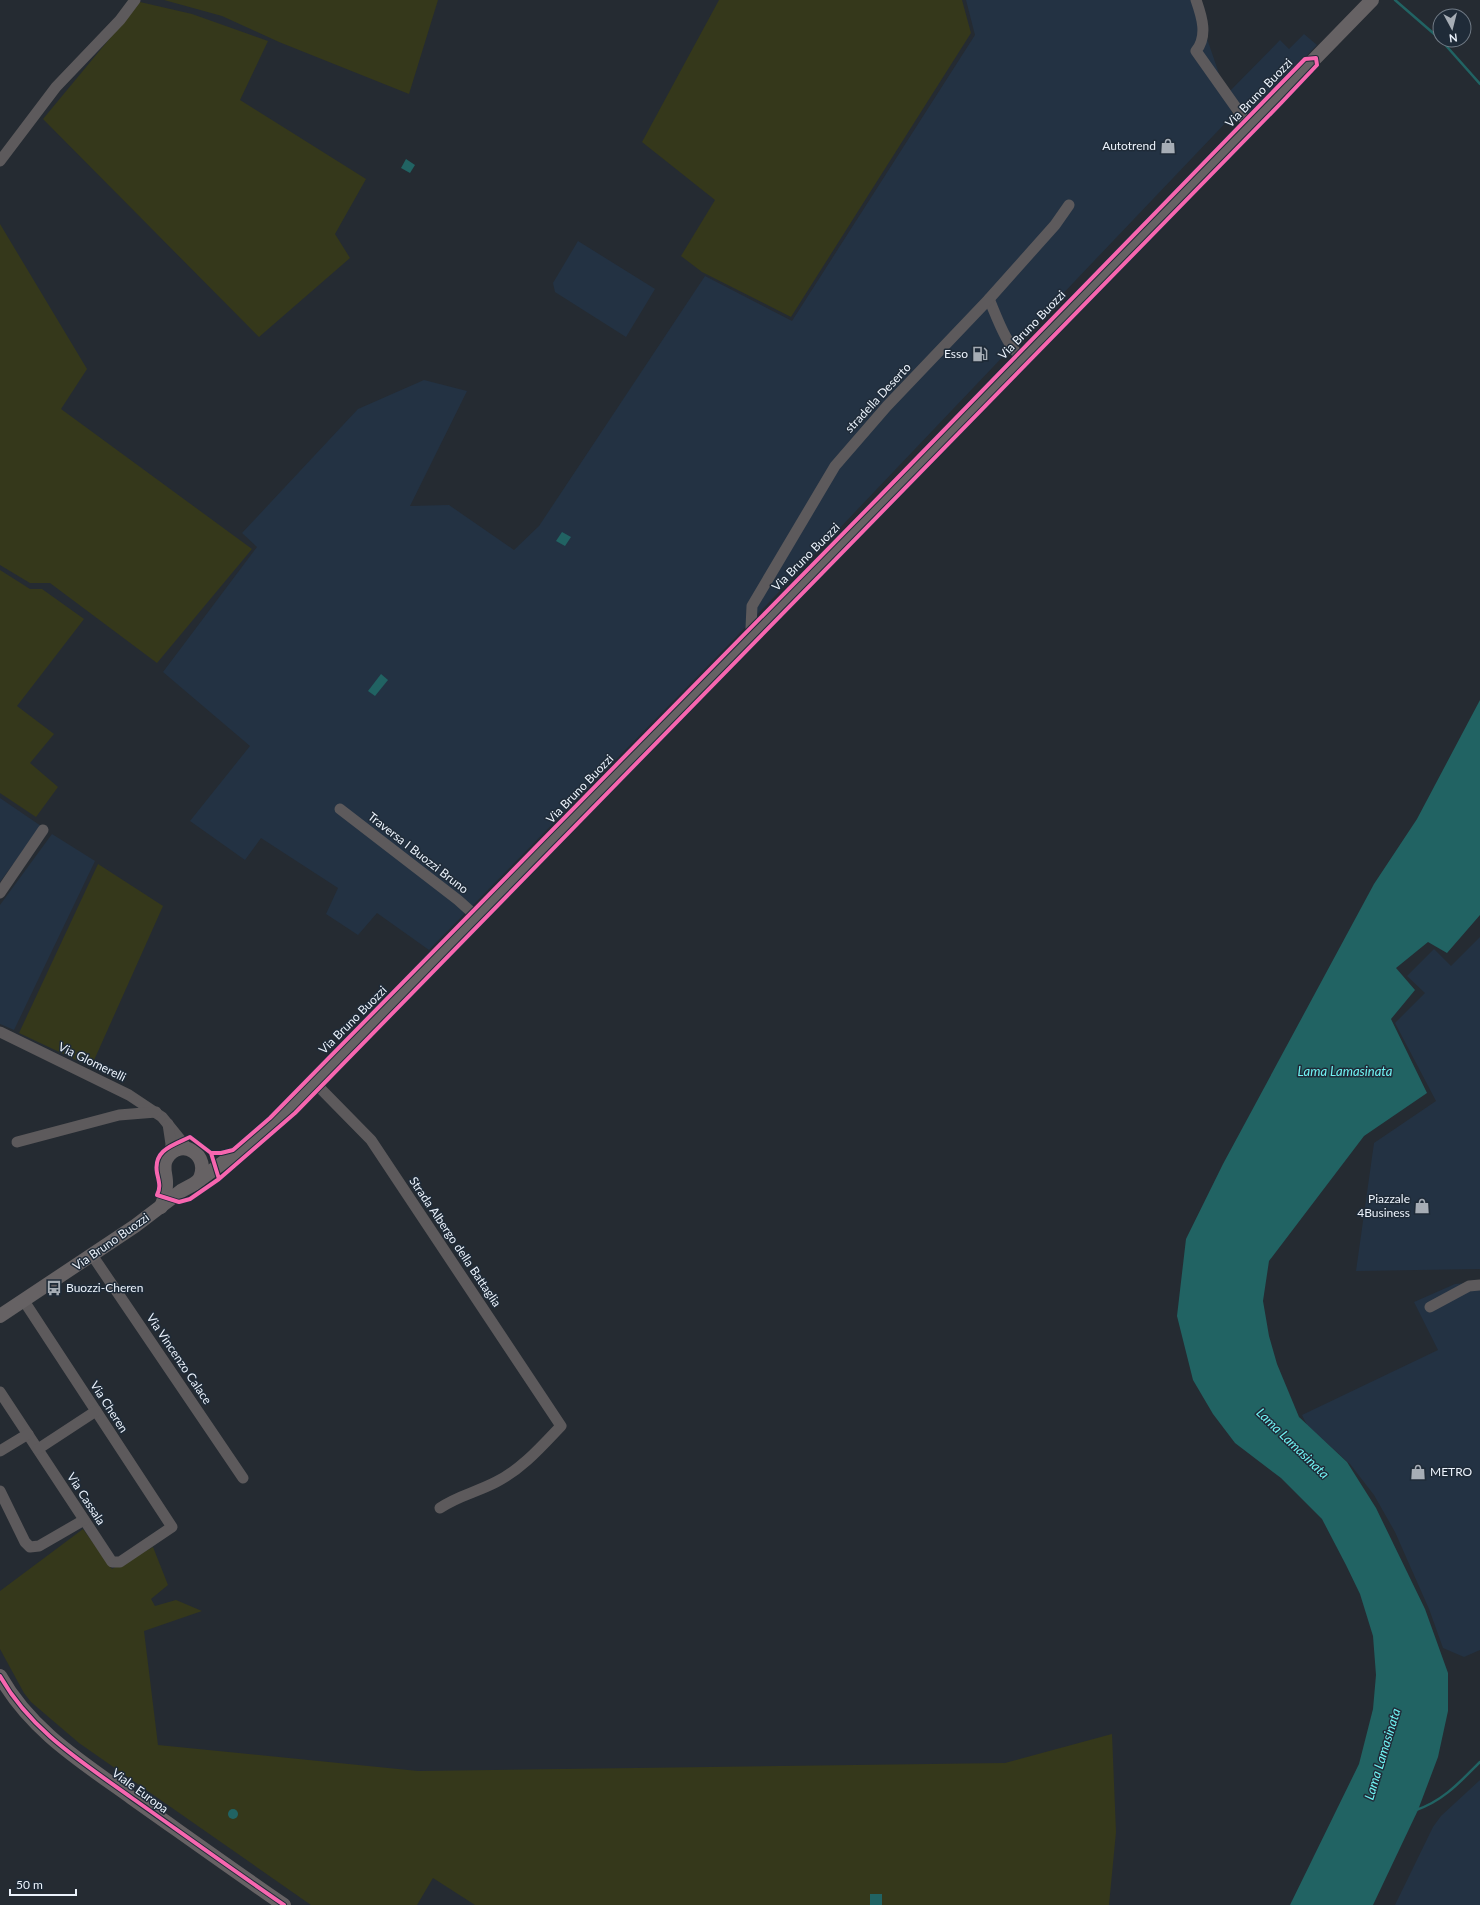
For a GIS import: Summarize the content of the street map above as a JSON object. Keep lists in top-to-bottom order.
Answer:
{
  "streets": {
    "main road": ["Via Bruno Buozzi", "Viale Europa"],
    "street": [
      "stradella Deserto",
      "Traversa I Buozzi Bruno",
      "Via Glomerelli",
      "Strada Albergo della Battaglia",
      "Via Vincenzo Calace",
      "Via Cheren",
      "Via Cassala"
    ]
  },
  "crossings": [
    ["Via Bruno Buozzi", "stradella Deserto"],
    ["Via Bruno Buozzi", "Traversa I Buozzi Bruno"],
    ["Via Bruno Buozzi", "Via Glomerelli"],
    ["Via Bruno Buozzi", "Strada Albergo della Battaglia"],
    ["Via Bruno Buozzi", "Via Vincenzo Calace"],
    ["Via Bruno Buozzi", "Via Cheren"],
    ["Via Cheren", "Via Cassala"]
  ],
  "water": ["Lama Lamasinata"],
  "places": {
    "shop": ["Autotrend", "Piazzale 4Business", "METRO"],
    "fuel station": ["Esso"],
    "bus stop": ["Buozzi-Cheren"]
  },
  "scale_bar": "50 m",
  "north": "bottom"
}
